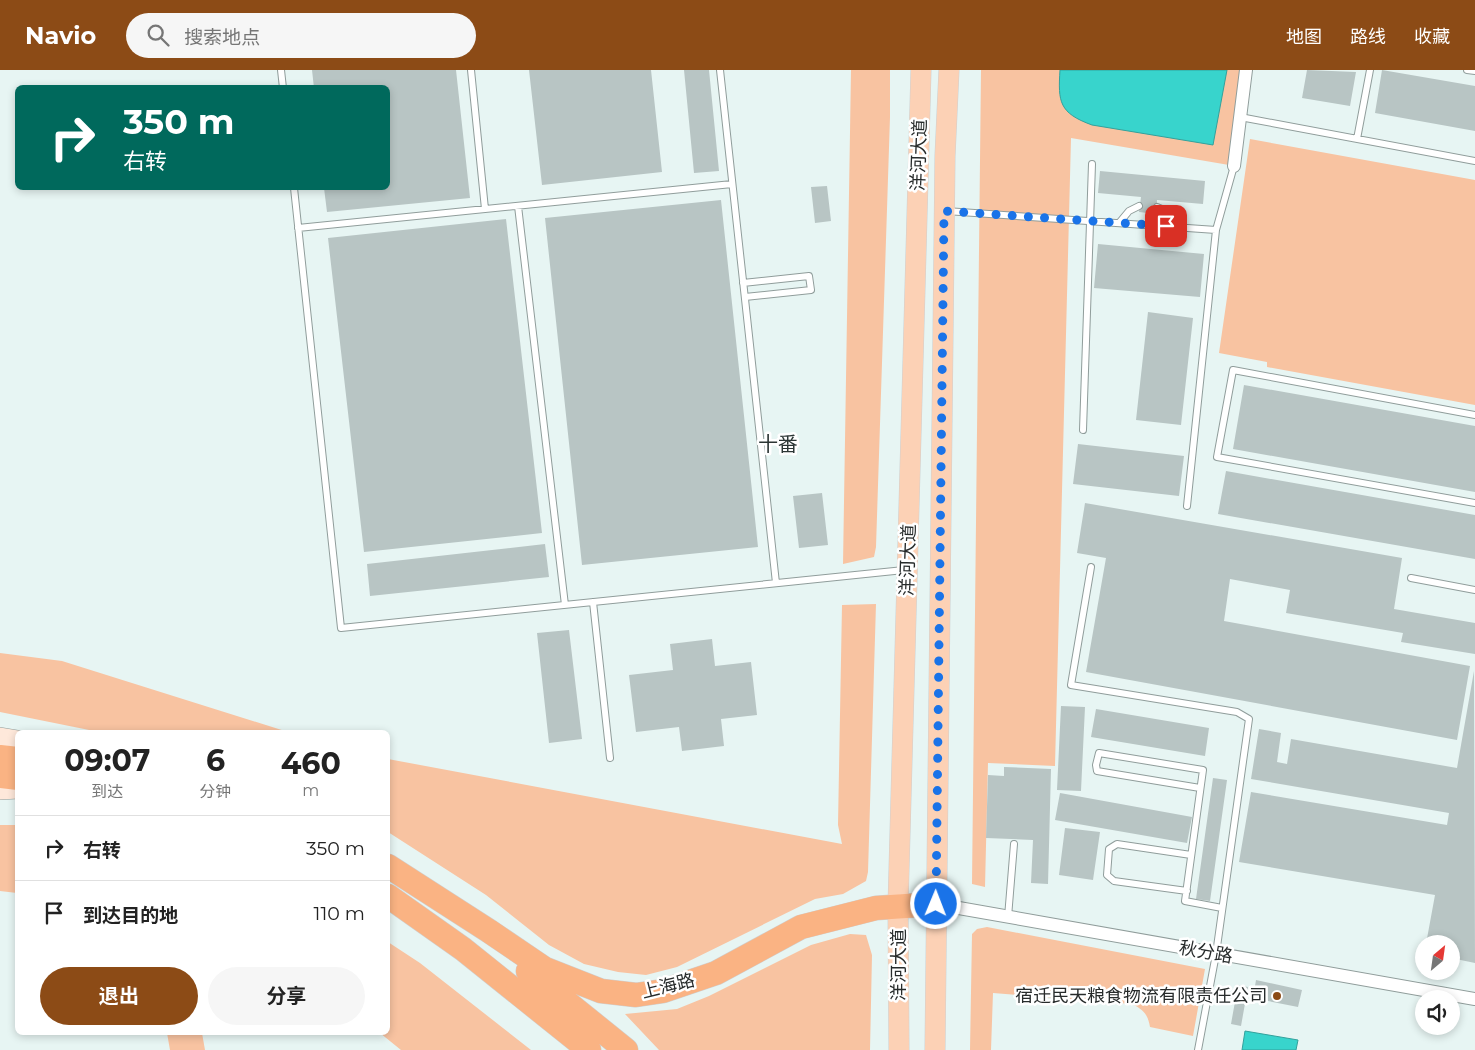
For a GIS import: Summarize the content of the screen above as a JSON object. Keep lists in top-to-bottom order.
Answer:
{
  "streets": {
    "highway": ["上海路"],
    "main road": ["洋河大道"],
    "street": ["秋分路"]
  },
  "crossings": [
    ["洋河大道", "秋分路"],
    ["洋河大道", "上海路"],
    ["秋分路", "上海路"]
  ],
  "districts": ["十番"],
  "places": ["宿迁民天粮食物流有限责任公司"],
  "north": "top right",
  "page": {
    "header": "Navio",
    "search": "搜索地点",
    "nav": ["地图", "路线", "收藏"],
    "turn": ["350 m", "右转"],
    "eta": [
      "09:07",
      "到达",
      "6",
      "分钟",
      "460",
      "m"
    ],
    "list": [
      {
        "name": "右转",
        "value": "350 m"
      },
      {
        "name": "到达目的地",
        "value": "110 m"
      }
    ],
    "buttons": ["退出", "分享"]
  }
}
